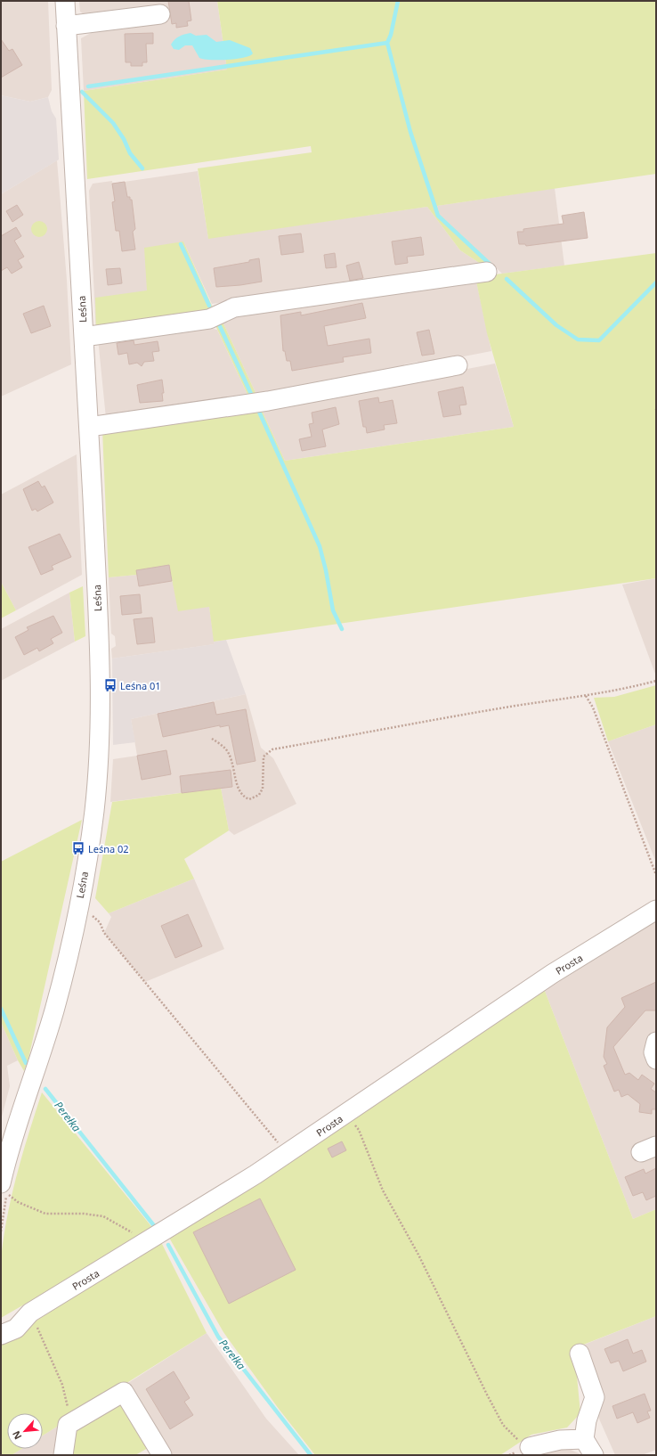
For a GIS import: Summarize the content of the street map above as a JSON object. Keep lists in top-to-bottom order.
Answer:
{
  "streets": {
    "street": ["Leśna", "Prosta"]
  },
  "water": ["Perełka"],
  "places": {
    "bus stop": ["Leśna 01", "Leśna 02"]
  },
  "north": "bottom left"
}
